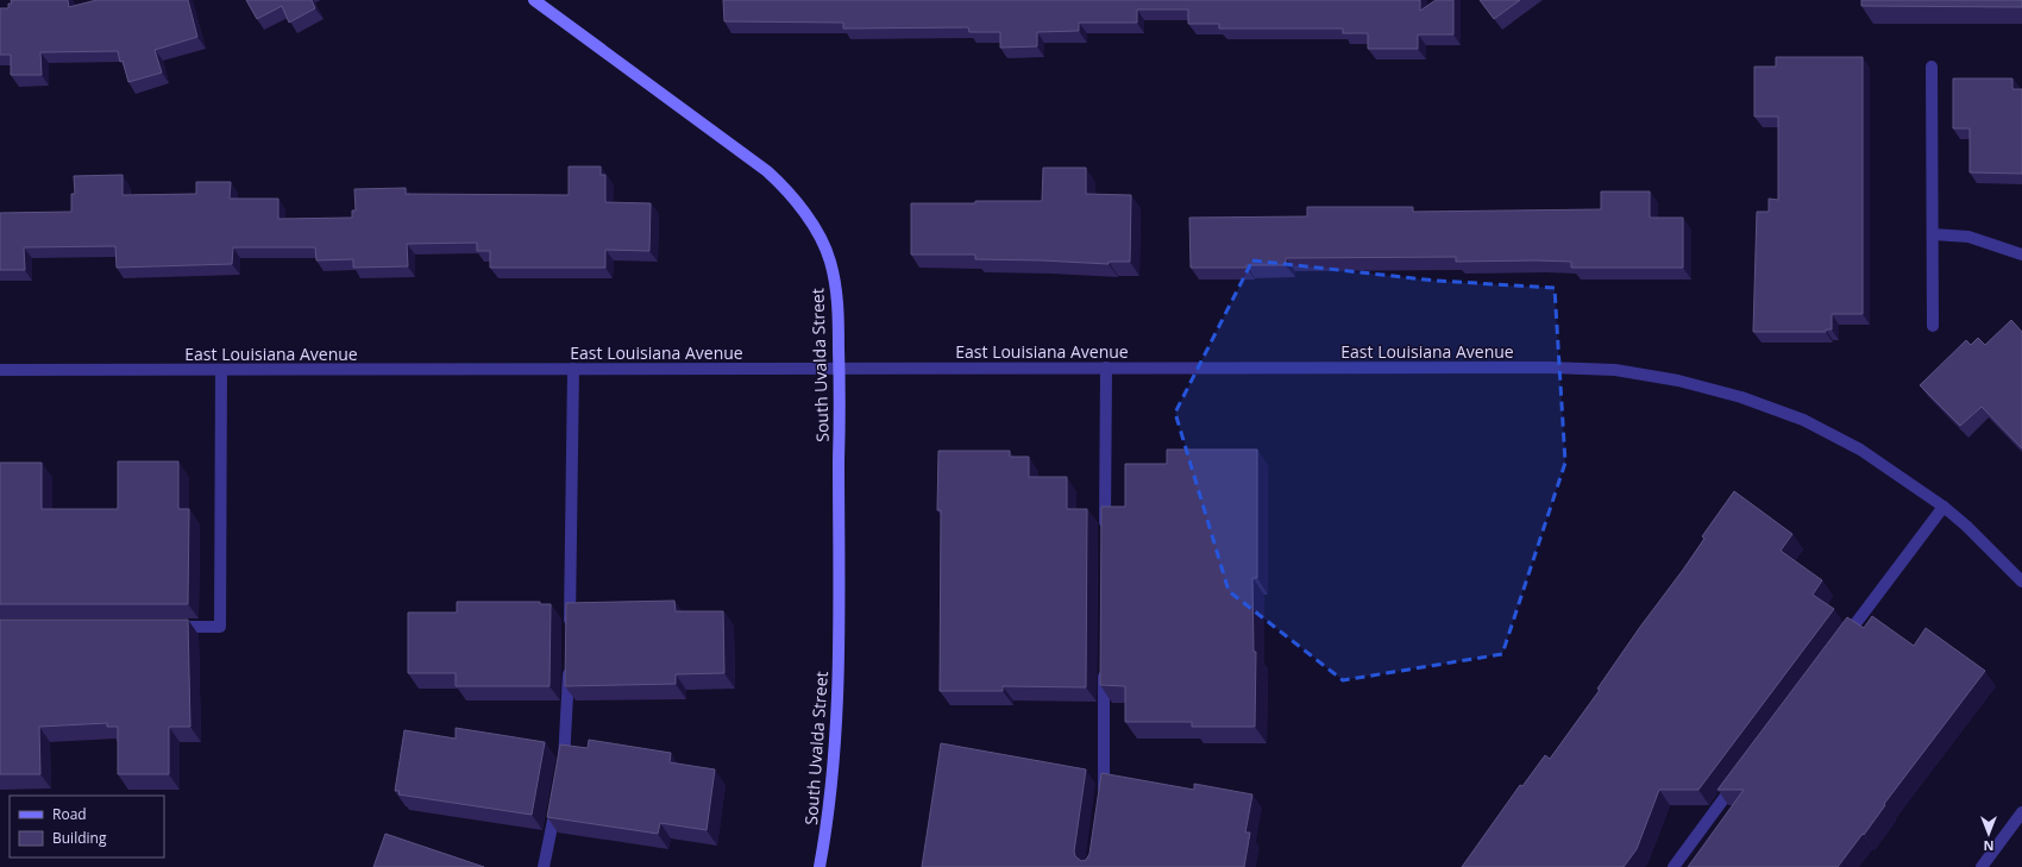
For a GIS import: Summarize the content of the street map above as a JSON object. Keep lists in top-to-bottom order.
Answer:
{
  "streets": {
    "street": ["East Louisiana Avenue", "South Uvalda Street"]
  },
  "crossings": [
    ["East Louisiana Avenue", "South Uvalda Street"]
  ],
  "legend": ["Road", "Building"],
  "north": "bottom"
}
